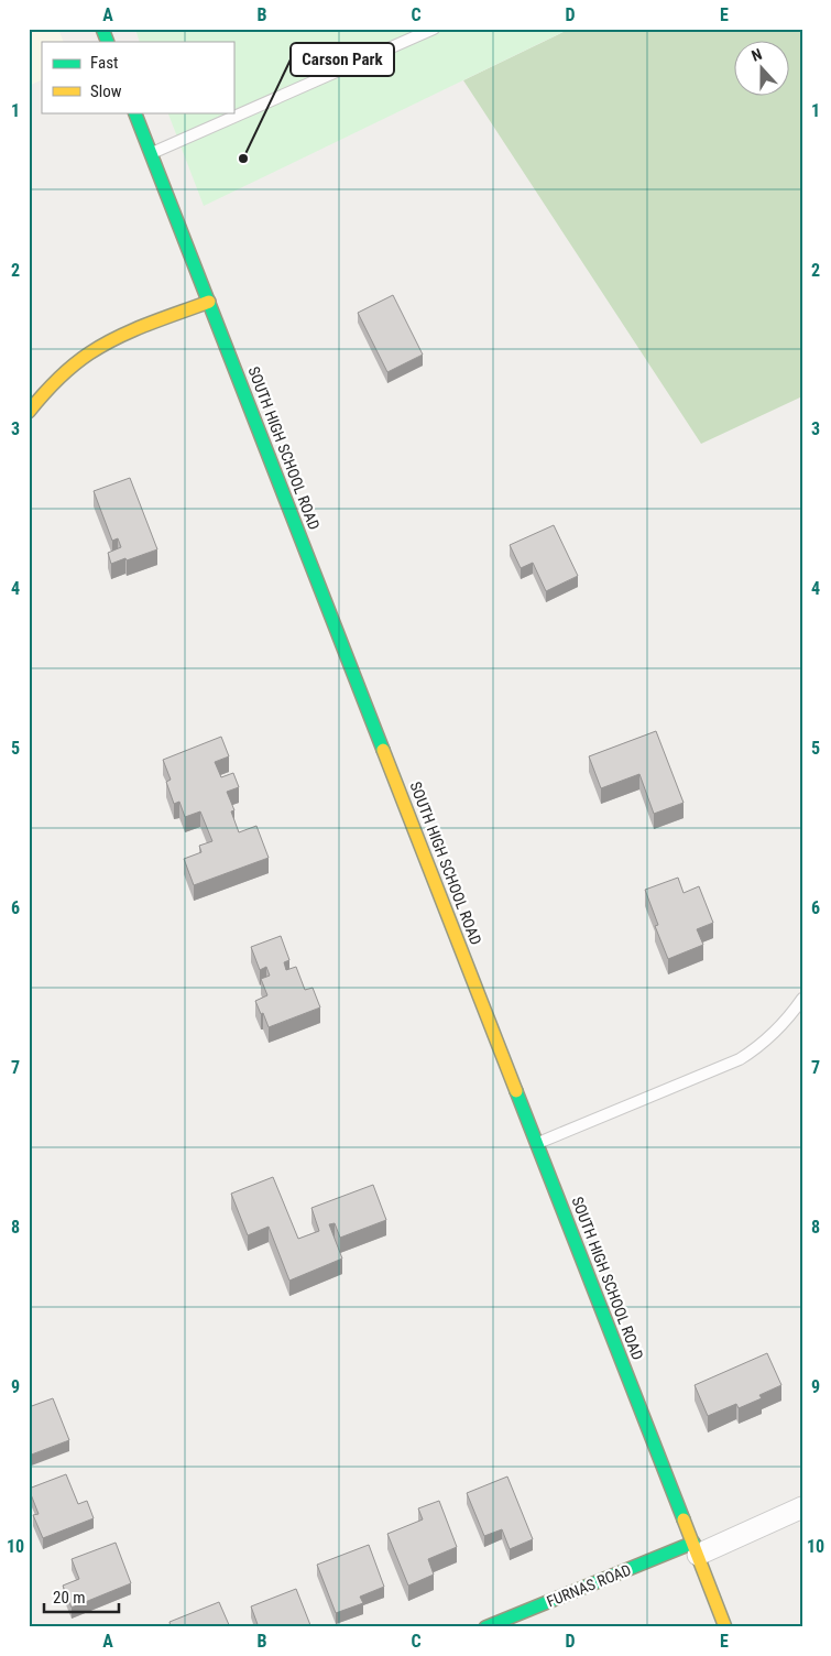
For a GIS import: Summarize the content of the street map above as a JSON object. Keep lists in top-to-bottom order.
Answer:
{
  "streets": {
    "main road": ["SOUTH HIGH SCHOOL ROAD", "FURNAS ROAD"]
  },
  "crossings": [
    ["SOUTH HIGH SCHOOL ROAD", "FURNAS ROAD"]
  ],
  "places": ["Carson Park"],
  "legend": ["Fast", "Slow"],
  "scale_bar": "20 m",
  "north": "top",
  "grid": {
    "columns": [
      "A",
      "B",
      "C",
      "D",
      "E"
    ],
    "rows": [
      "1",
      "2",
      "3",
      "4",
      "5",
      "6",
      "7",
      "8",
      "9",
      "10"
    ]
  }
}
